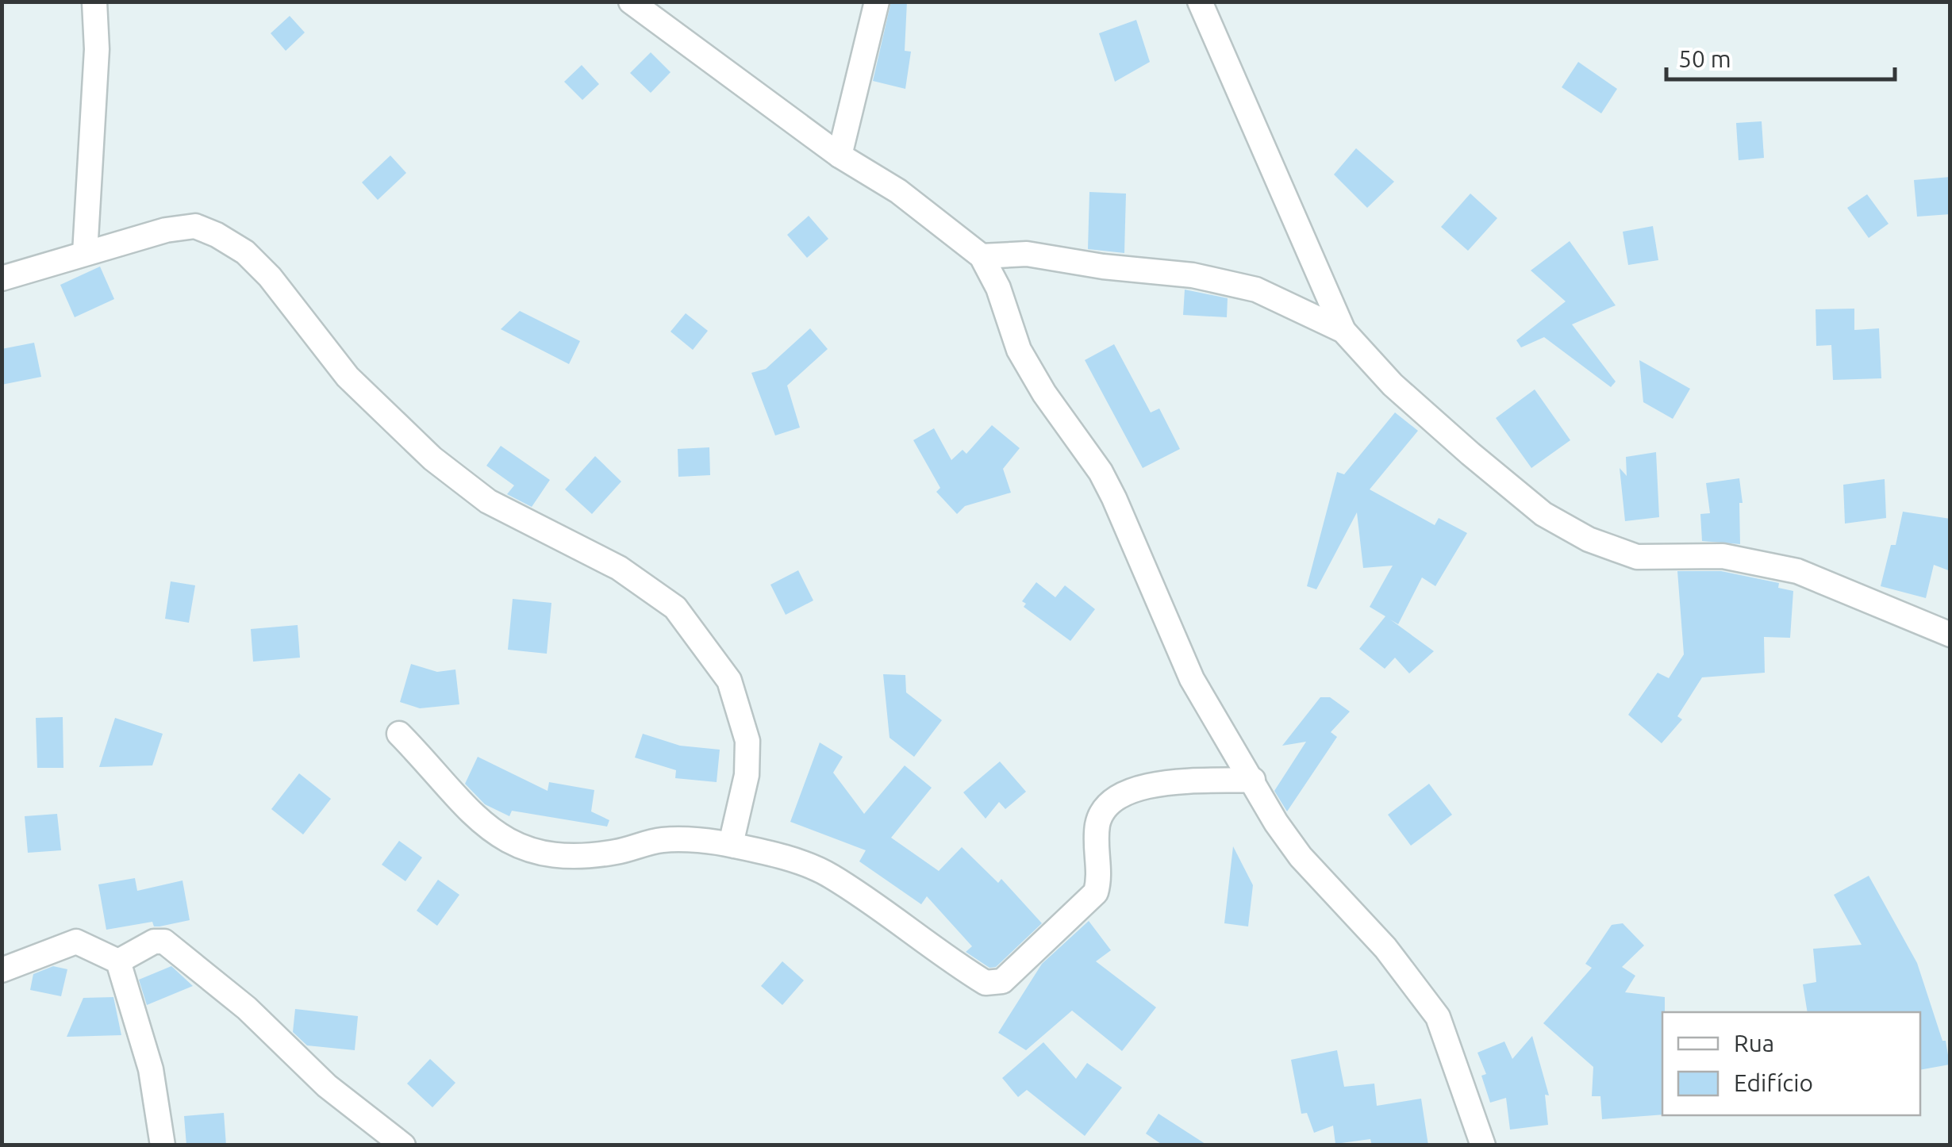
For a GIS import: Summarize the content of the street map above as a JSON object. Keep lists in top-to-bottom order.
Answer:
{
  "legend": ["Rua", "Edifício"],
  "scale_bar": "50 m"
}
